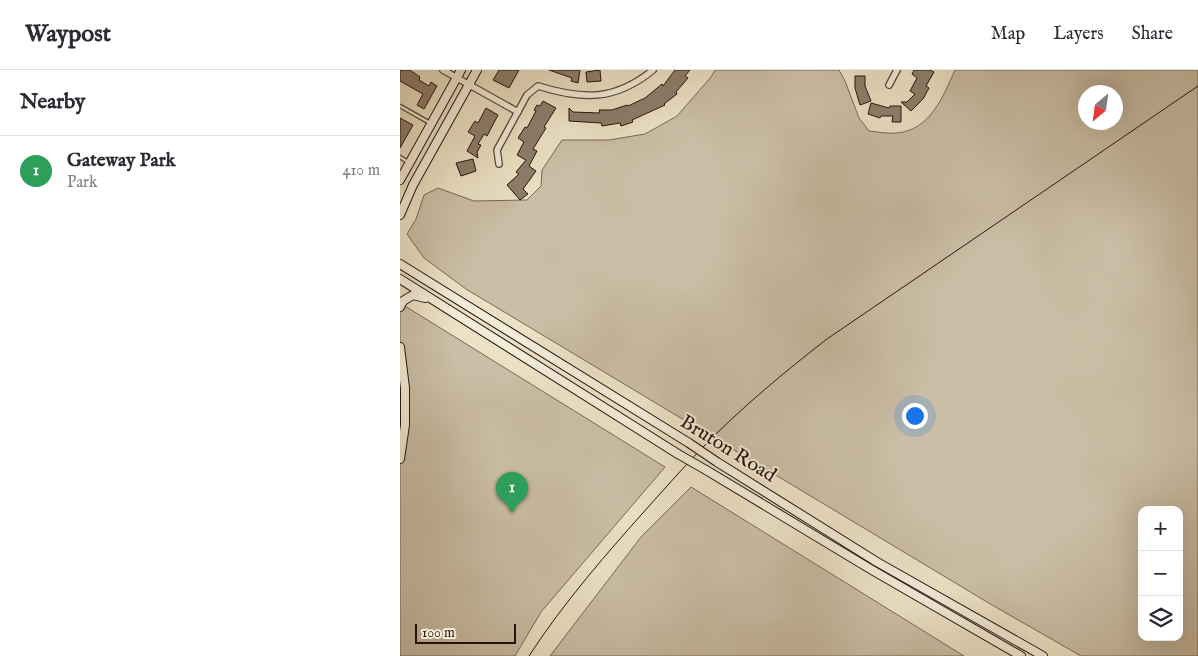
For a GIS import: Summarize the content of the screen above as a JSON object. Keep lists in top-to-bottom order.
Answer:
{
  "streets": {
    "main road": ["Bruton Road"]
  },
  "scale_bar": "100 m",
  "north": "bottom left",
  "page": {
    "header": "Waypost",
    "nav": ["Map", "Layers", "Share"],
    "heading": "Nearby",
    "list": [
      {
        "mark": "1",
        "name": "Gateway Park",
        "note": "Park",
        "value": "410 m"
      }
    ],
    "pins": "1",
    "map_buttons": ["+", "−"],
    "scale": "100 m"
  }
}
